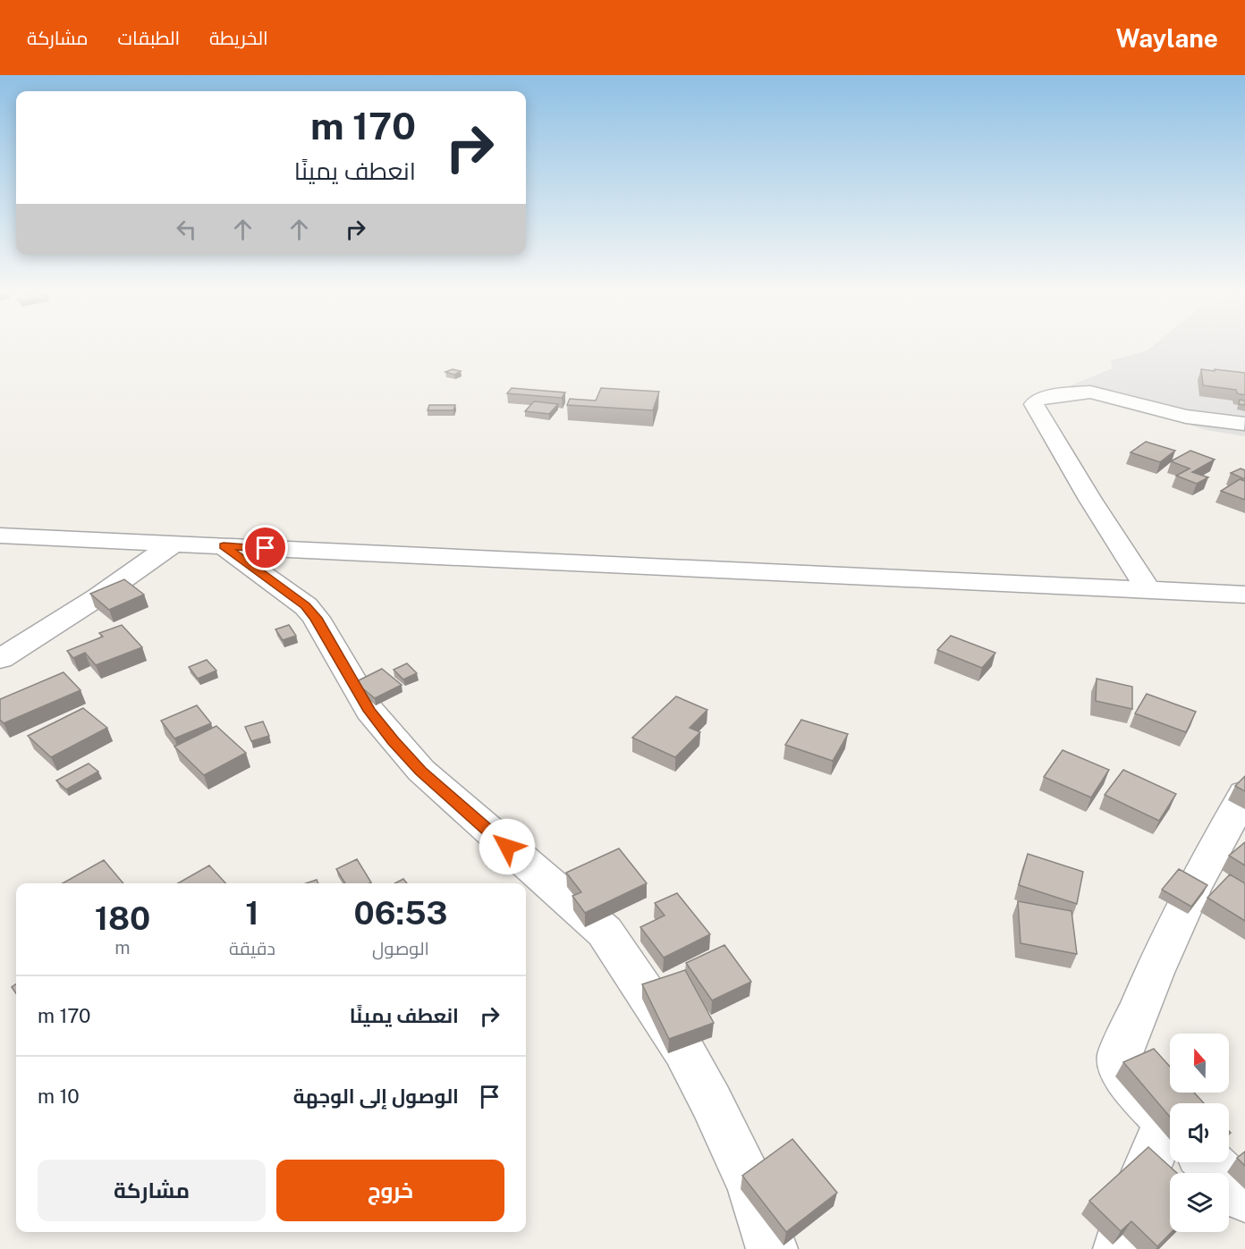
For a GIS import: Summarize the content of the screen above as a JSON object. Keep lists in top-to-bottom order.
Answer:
{
  "north": "top",
  "page": {
    "header": "Waylane",
    "nav": ["الخريطة", "الطبقات", "مشاركة"],
    "turn": ["170 m", "انعطف يمينًا"],
    "eta": [
      "06:53",
      "الوصول",
      "1",
      "دقيقة",
      "180",
      "m"
    ],
    "list": [
      {
        "name": "انعطف يمينًا",
        "value": "170 m"
      },
      {
        "name": "الوصول إلى الوجهة",
        "value": "10 m"
      }
    ],
    "buttons": ["خروج", "مشاركة"]
  }
}
